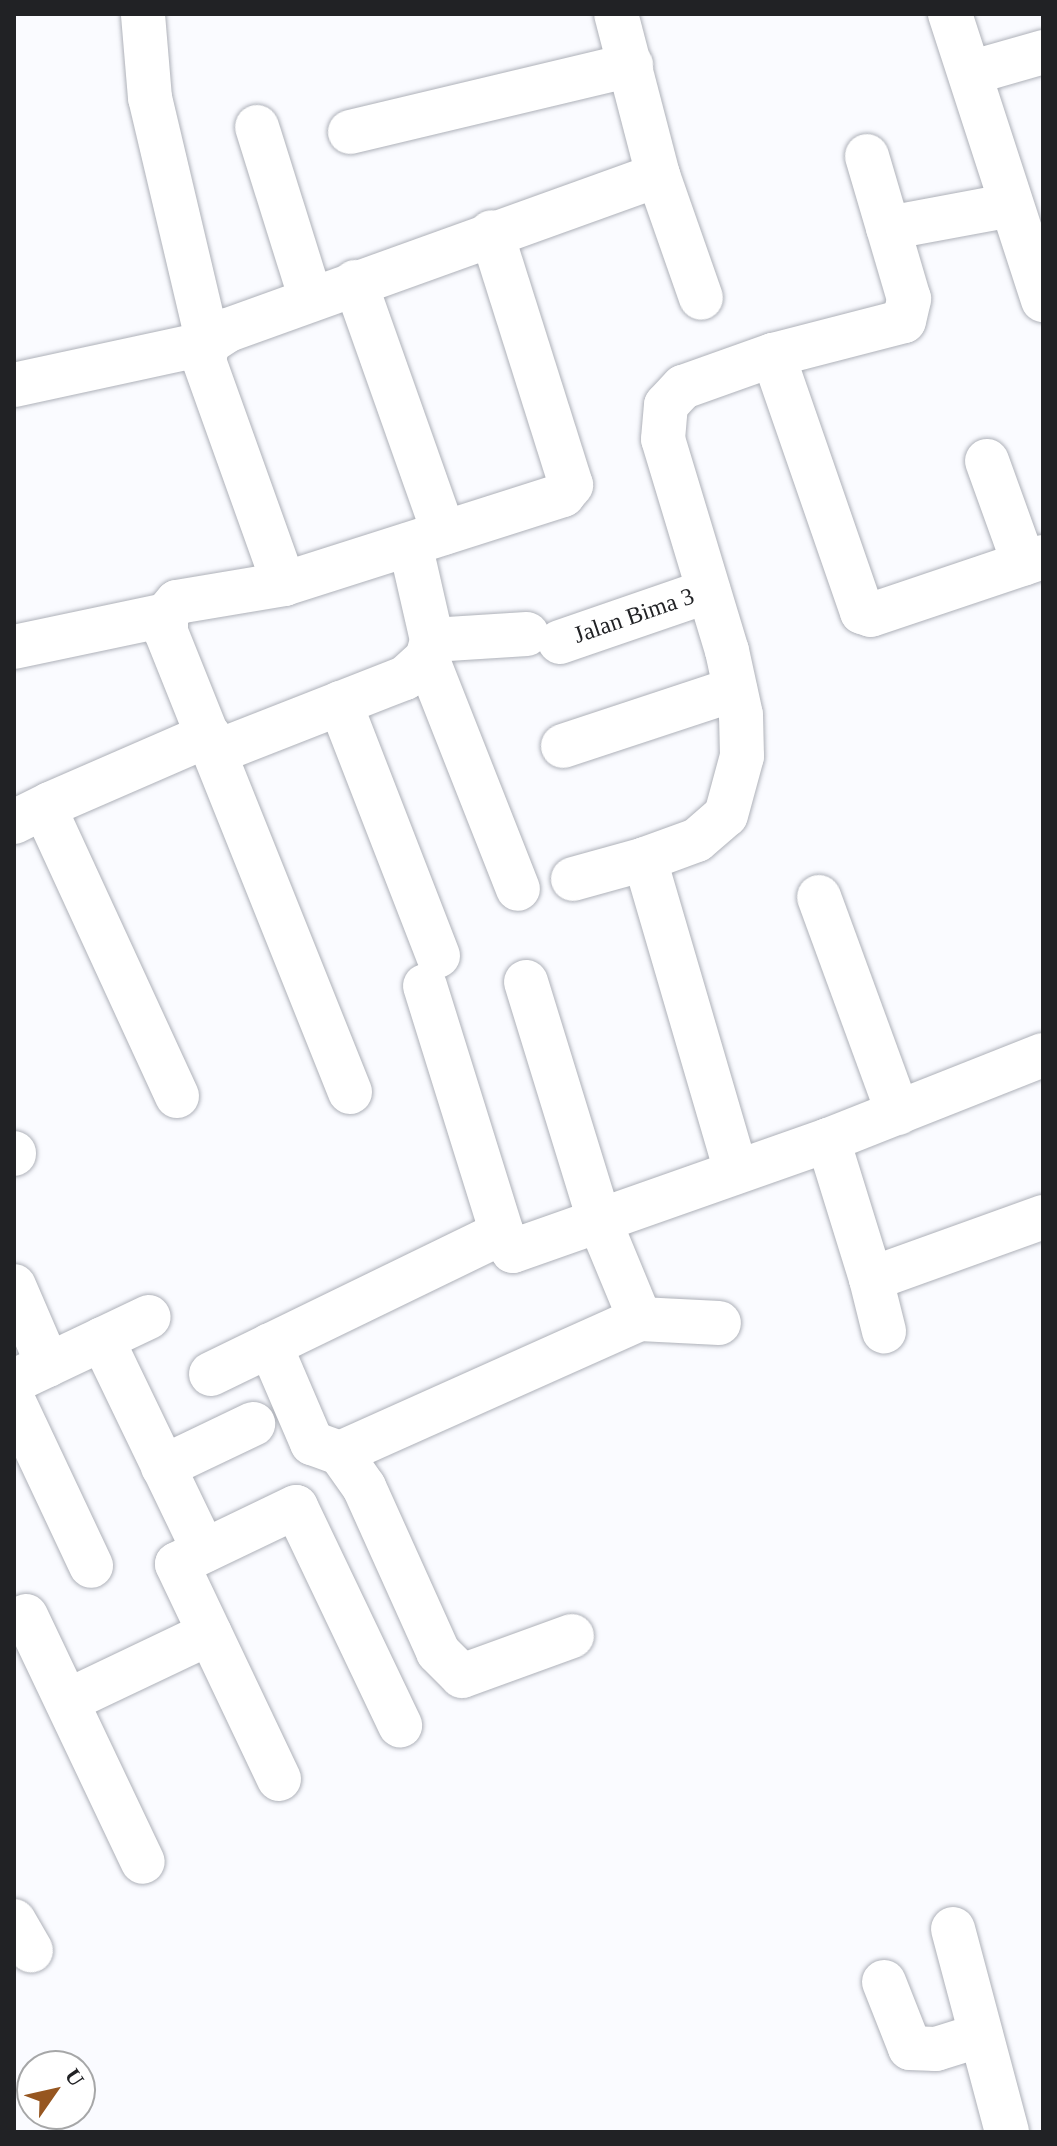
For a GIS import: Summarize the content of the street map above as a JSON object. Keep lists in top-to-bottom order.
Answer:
{
  "streets": {
    "street": ["Jalan Bima 3"]
  },
  "north": "top right"
}
